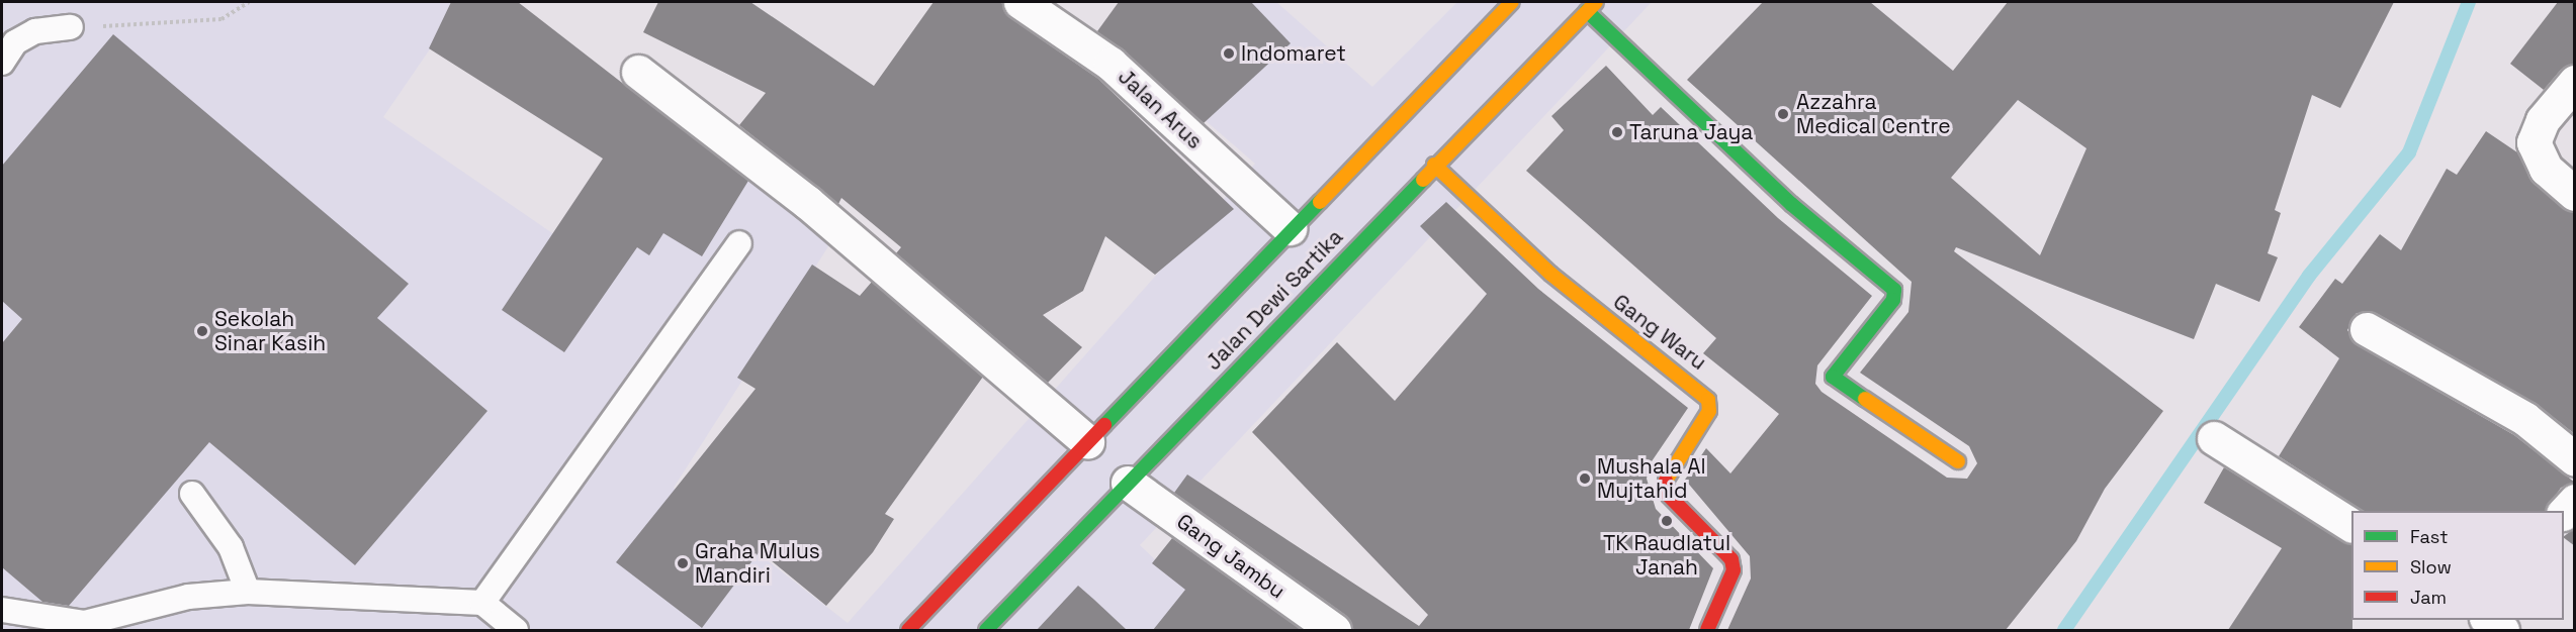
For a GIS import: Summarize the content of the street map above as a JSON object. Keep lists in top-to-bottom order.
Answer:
{
  "streets": {
    "main road": ["Jalan Dewi Sartika", "Gang Waru"],
    "street": ["Jalan Arus", "Gang Jambu"]
  },
  "crossings": [
    ["Jalan Arus", "Jalan Dewi Sartika"],
    ["Jalan Dewi Sartika", "Gang Waru"],
    ["Jalan Dewi Sartika", "Gang Jambu"]
  ],
  "places": [
    "Indomaret",
    "Azzahra Medical Centre",
    "Taruna Jaya",
    "Sekolah Sinar Kasih",
    "Mushala Al Mujtahid",
    "TK Raudlatul Janah",
    "Graha Mulus Mandiri"
  ],
  "legend": ["Fast", "Slow", "Jam"]
}
